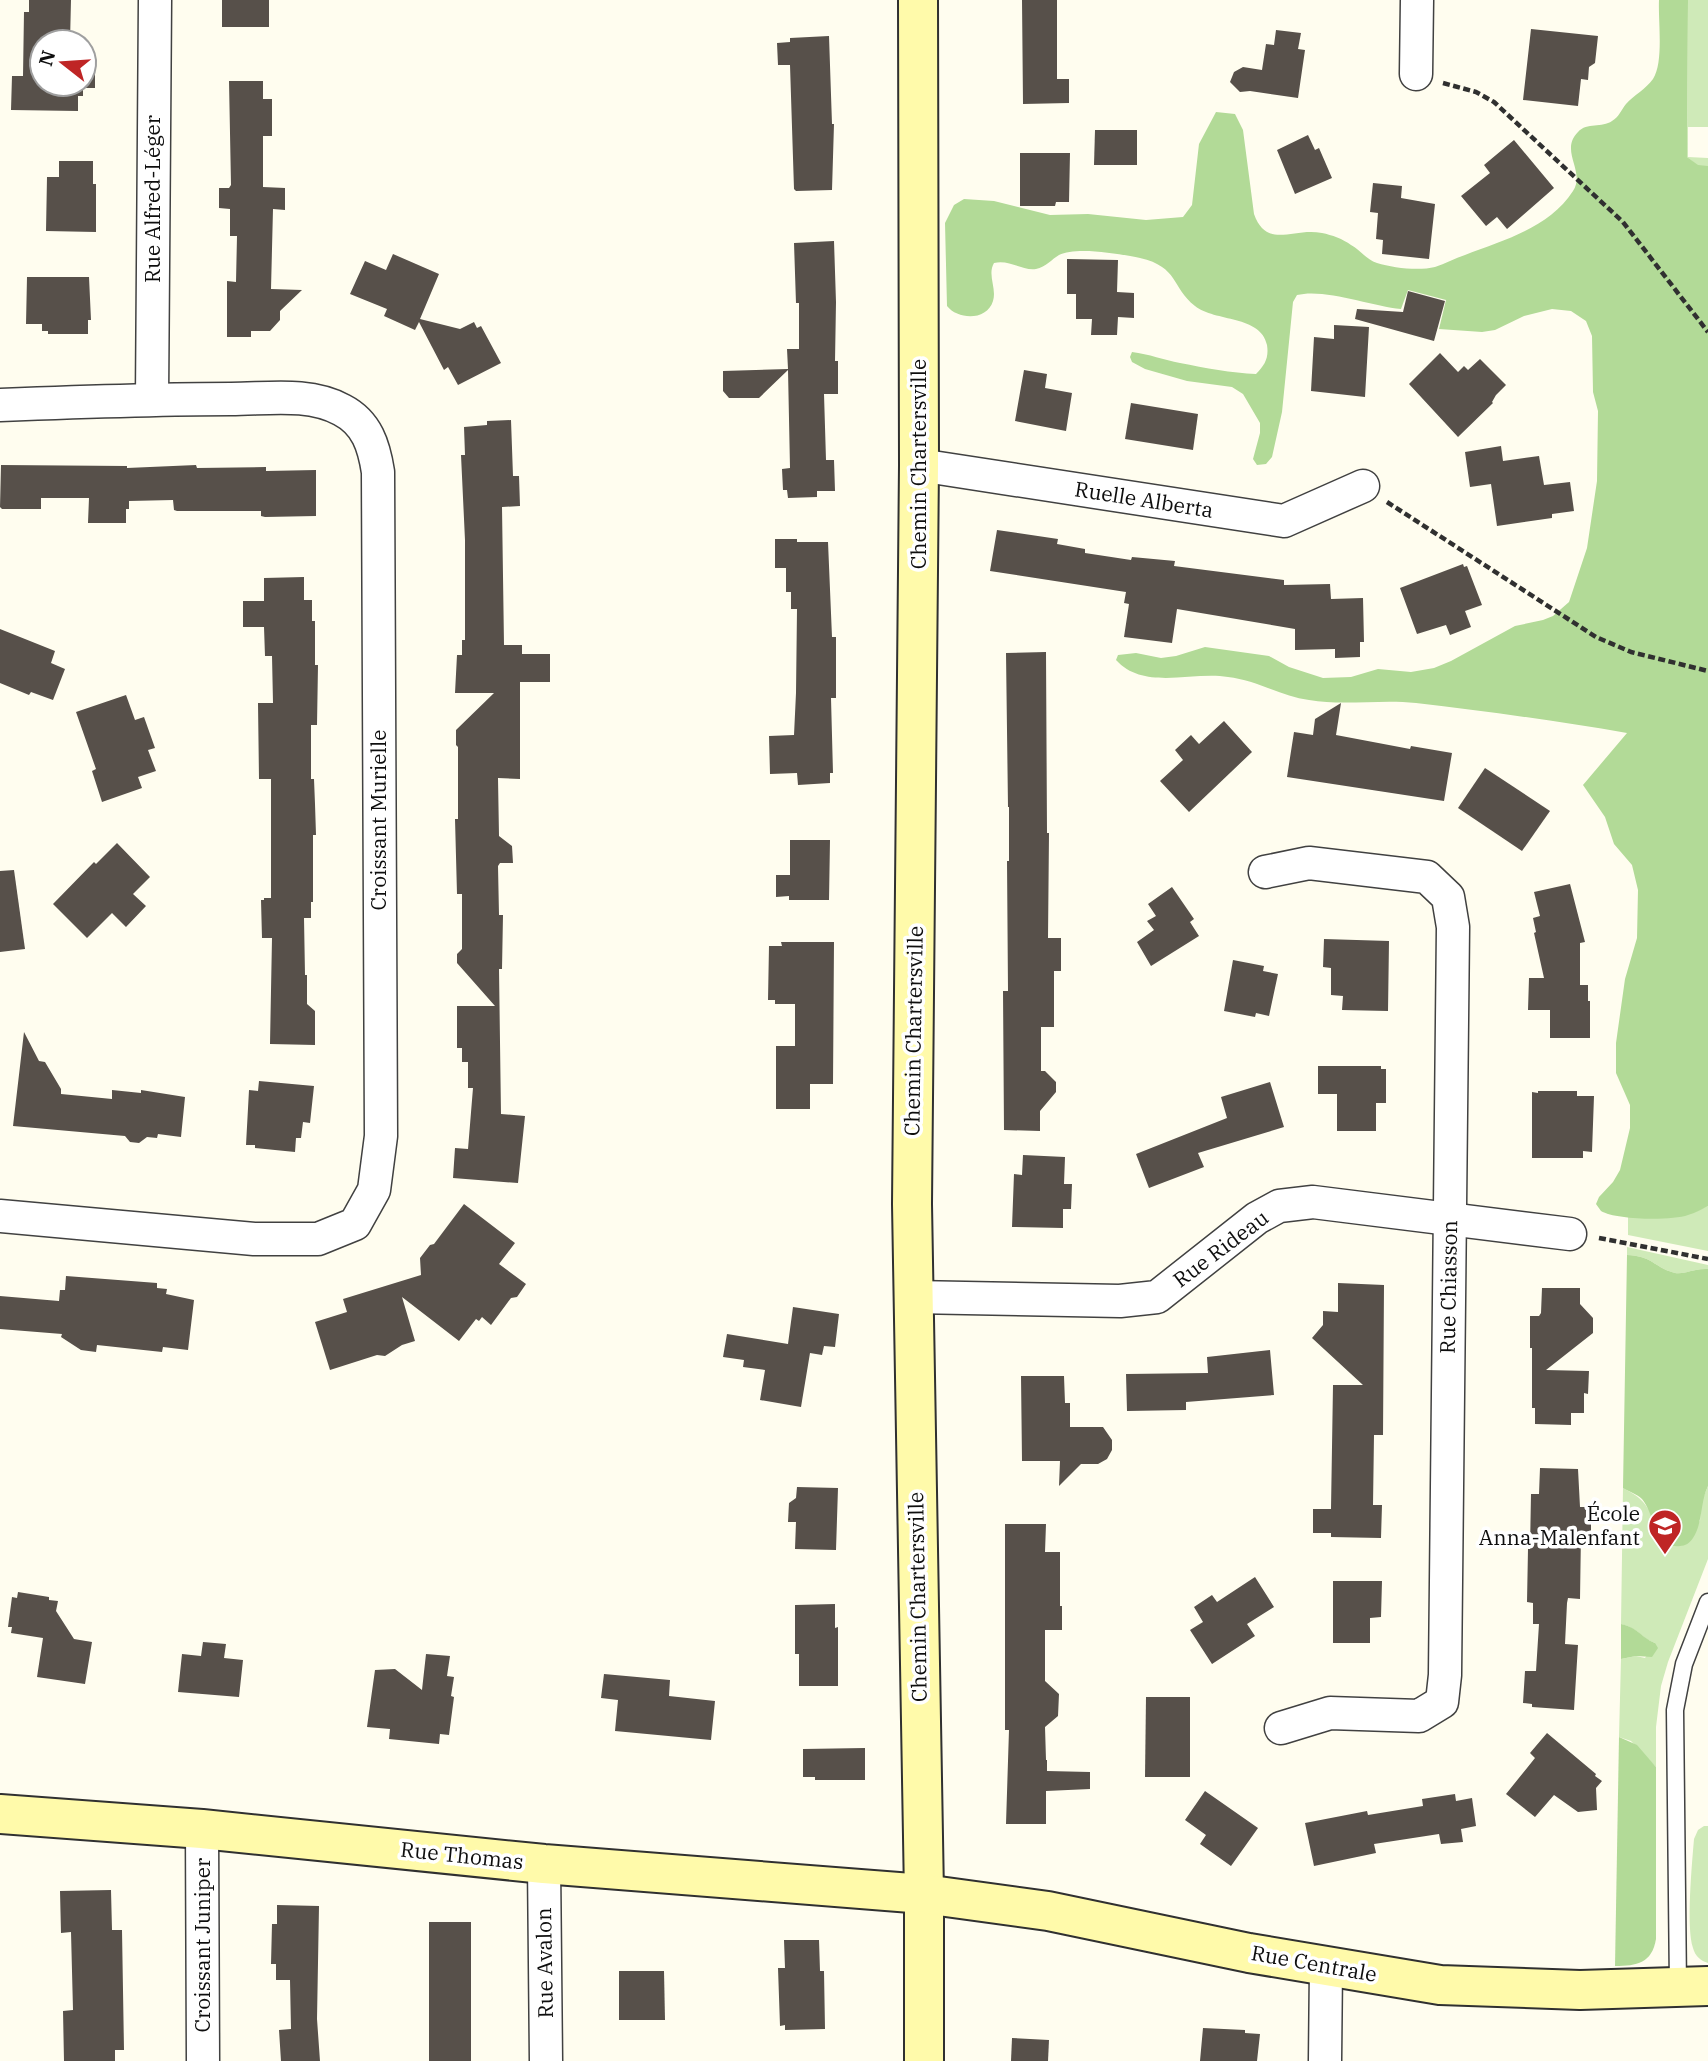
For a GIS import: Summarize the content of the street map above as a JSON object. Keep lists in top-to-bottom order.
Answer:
{
  "streets": {
    "street": [
      "Rue Alfred-Léger",
      "Chemin Chartersville",
      "Ruelle Alberta",
      "Croissant Murielle",
      "Rue Rideau",
      "Rue Chiasson",
      "Rue Thomas",
      "Croissant Juniper",
      "Rue Avalon",
      "Rue Centrale"
    ]
  },
  "crossings": [
    ["Rue Alfred-Léger", "Croissant Murielle"],
    ["Chemin Chartersville", "Ruelle Alberta"],
    ["Chemin Chartersville", "Rue Rideau"],
    ["Chemin Chartersville", "Rue Thomas"],
    ["Chemin Chartersville", "Rue Centrale"],
    ["Rue Rideau", "Rue Chiasson"],
    ["Rue Thomas", "Croissant Juniper"],
    ["Rue Thomas", "Rue Avalon"],
    ["Rue Thomas", "Rue Centrale"]
  ],
  "places": {
    "school or university": ["École Anna-Malenfant"]
  },
  "north": "left"
}
